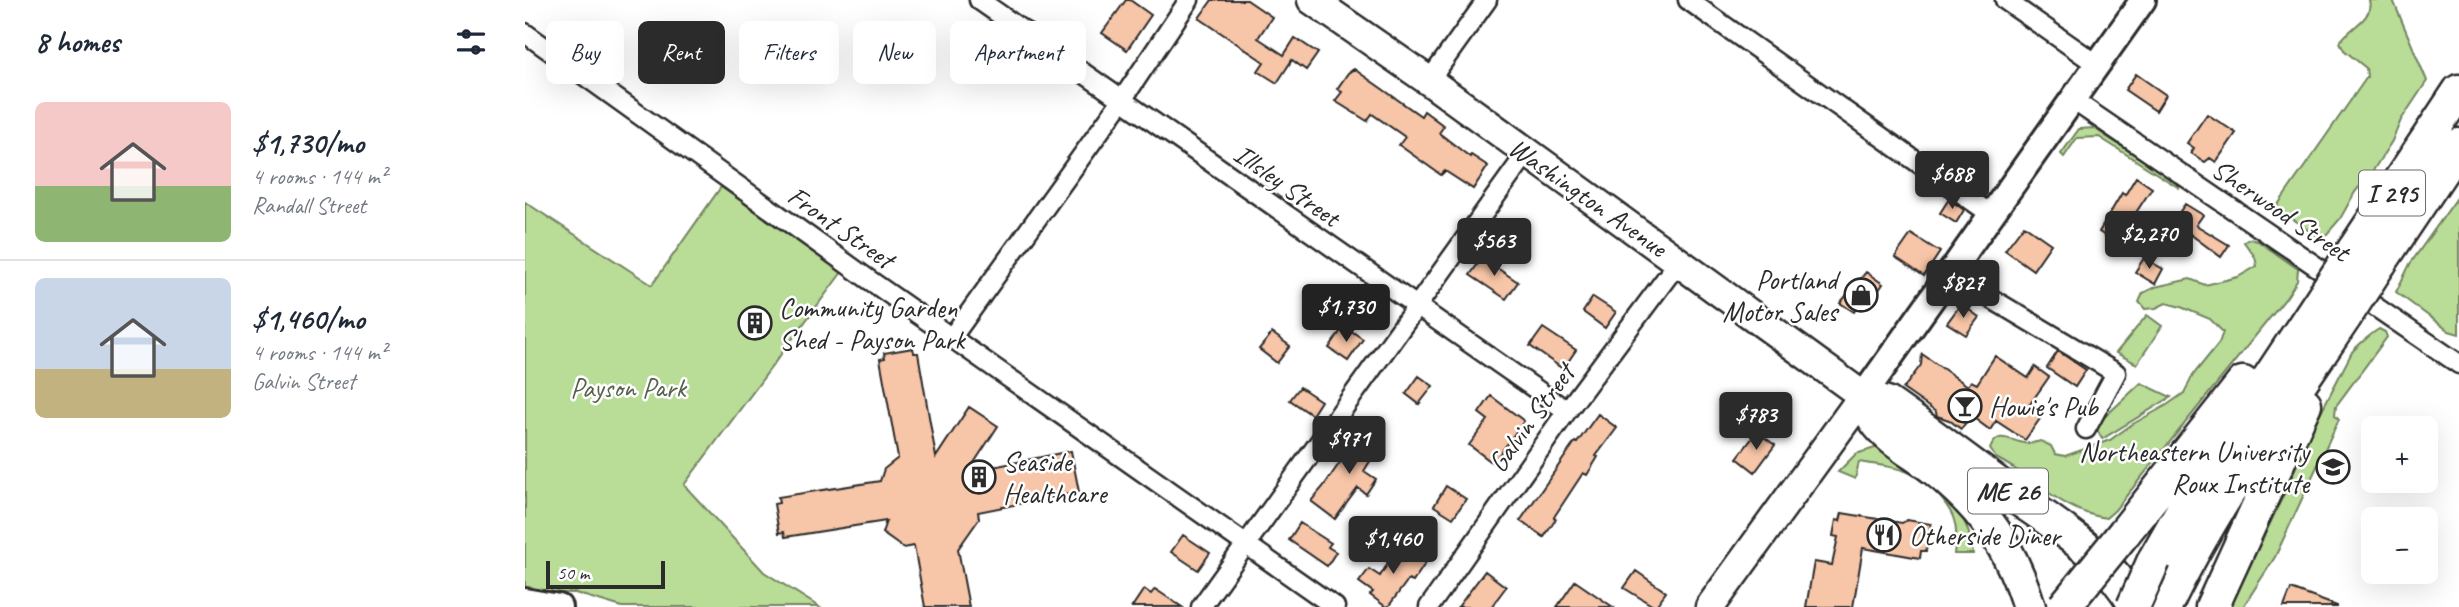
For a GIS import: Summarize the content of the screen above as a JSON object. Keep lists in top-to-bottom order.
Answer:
{
  "streets": {
    "highway": ["I 295", "ME 26"],
    "main road": ["Washington Avenue"],
    "street": [
      "Illsley Street",
      "Sherwood Street",
      "Front Street",
      "Galvin Street"
    ]
  },
  "crossings": [
    ["Illsley Street", "Galvin Street"],
    ["I 295", "ME 26"],
    ["Washington Avenue", "Galvin Street"],
    ["Washington Avenue", "ME 26"]
  ],
  "parks": ["Payson Park"],
  "places": {
    "shop": ["Portland Motor Sales"],
    "building": ["Community Garden Shed - Payson Park", "Seaside Healthcare"],
    "bar": ["Howie's Pub"],
    "school or university": ["Northeastern University Roux Institute"],
    "restaurant": ["Otherside Diner"]
  },
  "scale_bar": "50 m",
  "page": {
    "heading": "8 homes",
    "chip": [
      "Buy",
      "Rent",
      "Filters",
      "New",
      "Apartment"
    ],
    "list": [
      {
        "name": "$1,730/mo",
        "note": "4 rooms · 144 m² · Randall Street"
      },
      {
        "name": "$1,460/mo",
        "note": "4 rooms · 144 m² · Galvin Street"
      }
    ],
    "price": [
      "$688",
      "$2,270",
      "$563",
      "$827",
      "$1,730",
      "$783",
      "$971",
      "$1,460"
    ],
    "map_buttons": ["+", "−"],
    "scale": "50 m"
  }
}
